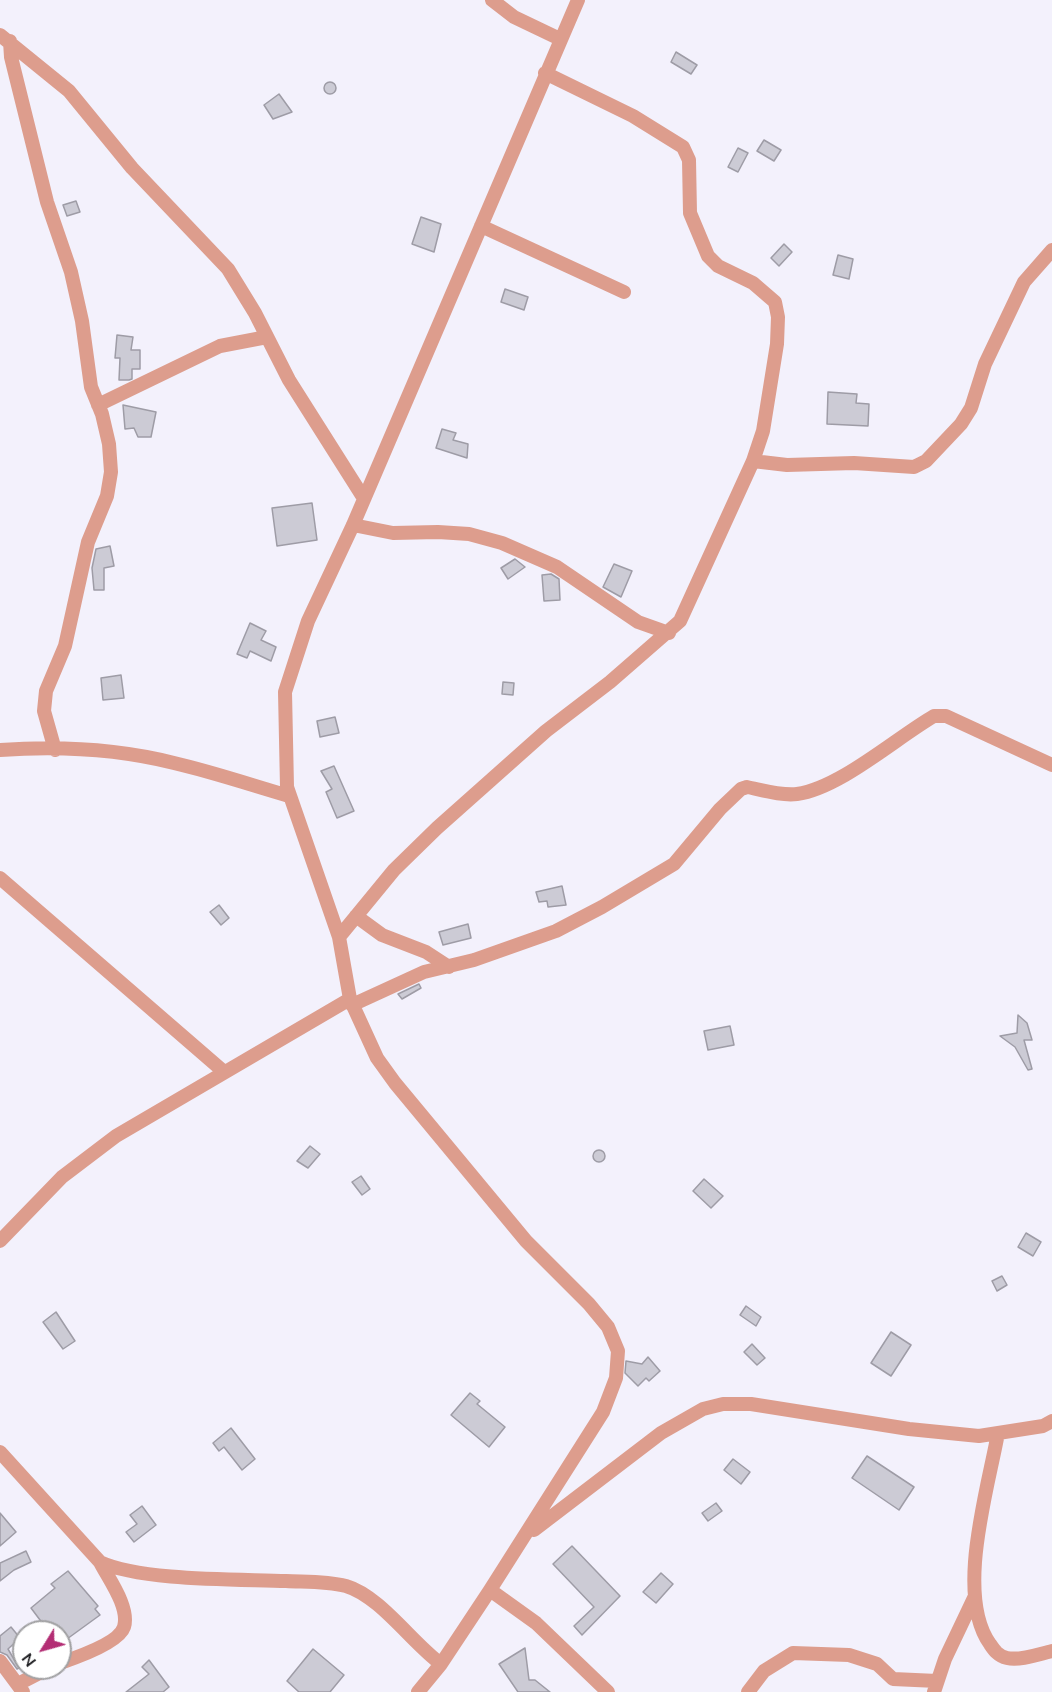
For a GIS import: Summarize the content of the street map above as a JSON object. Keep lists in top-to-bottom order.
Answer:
{
  "north": "bottom left"
}
